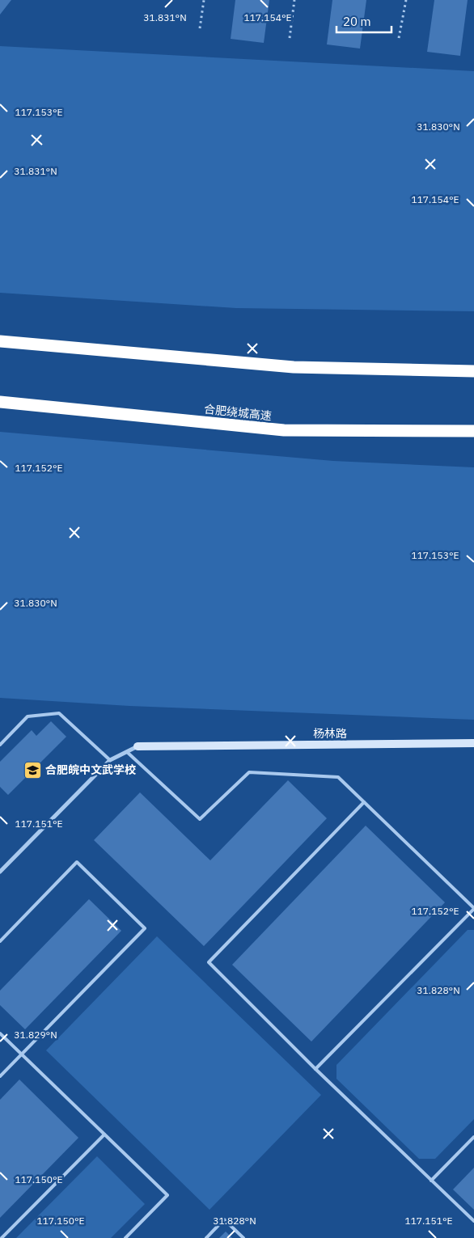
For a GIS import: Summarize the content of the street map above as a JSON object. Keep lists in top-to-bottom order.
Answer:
{
  "streets": {
    "highway": ["合肥绕城高速"],
    "street": ["杨林路"]
  },
  "places": {
    "school or university": ["合肥皖中文武学校"]
  },
  "scale_bar": "20 m",
  "coordinates": [
    "117.154°E",
    "31.831°N",
    "117.153°E",
    "31.830°N",
    "117.152°E",
    "117.151°E",
    "31.828°N",
    "31.829°N",
    "117.150°E"
  ]
}
